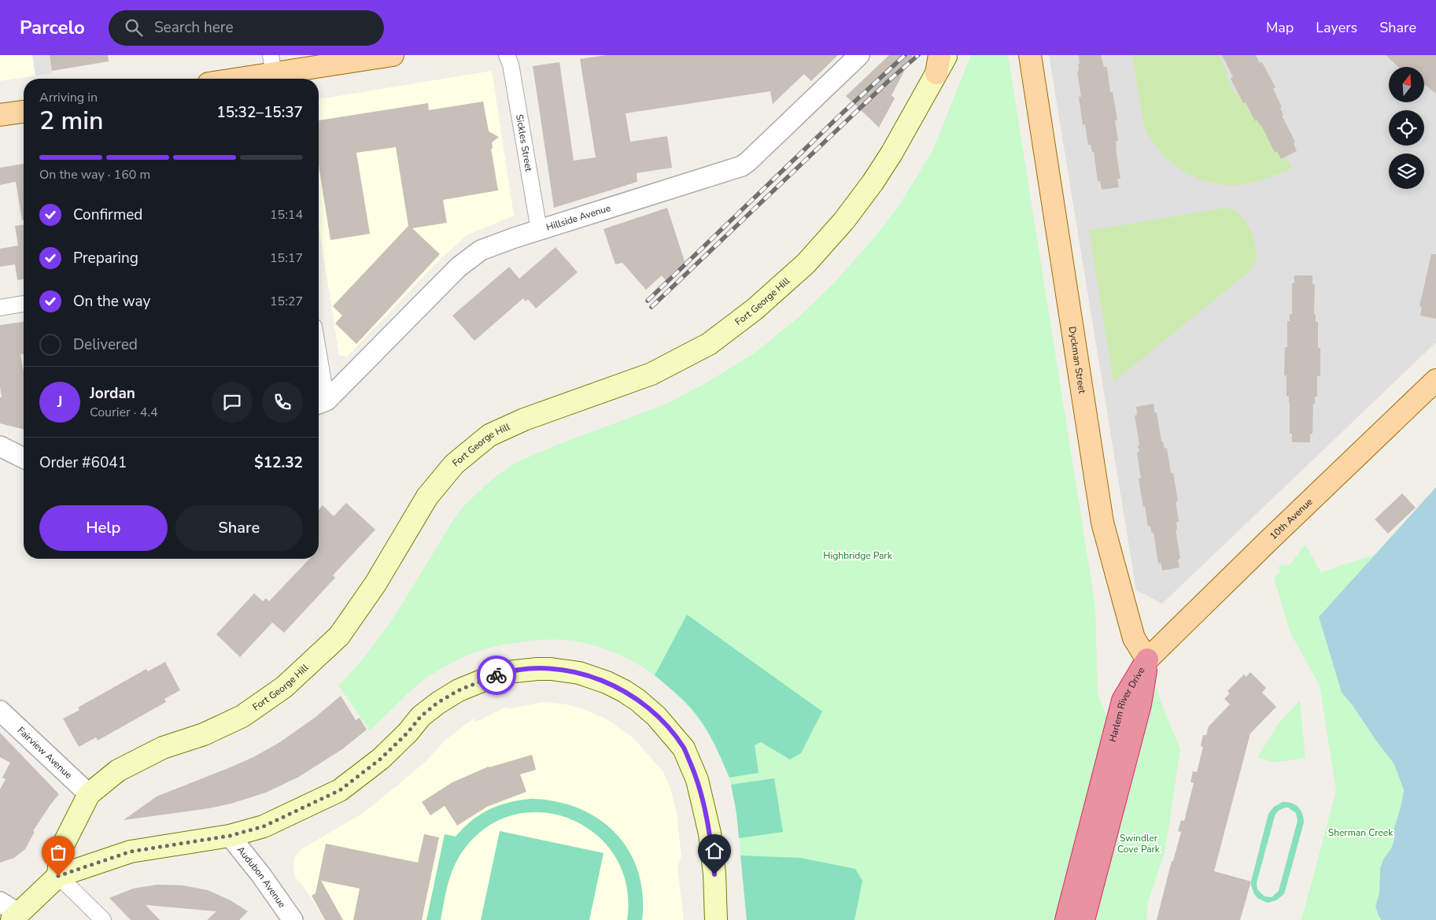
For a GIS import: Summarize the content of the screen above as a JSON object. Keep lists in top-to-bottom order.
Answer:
{
  "streets": {
    "highway": ["Harlem River Drive"],
    "main road": ["Fort George Hill", "Dyckman Street", "10th Avenue"],
    "street": [
      "Sickles Street",
      "Hillside Avenue",
      "Fairview Avenue",
      "Audubon Avenue"
    ]
  },
  "crossings": [
    ["Sickles Street", "Hillside Avenue"],
    ["Fort George Hill", "Fairview Avenue"],
    ["Dyckman Street", "10th Avenue"],
    ["Dyckman Street", "Harlem River Drive"],
    ["10th Avenue", "Harlem River Drive"]
  ],
  "parks": ["Highbridge Park", "Sherman Creek", "Swindler Cove Park"],
  "north": "top",
  "page": {
    "header": "Parcelo",
    "search": "Search here",
    "nav": ["Map", "Layers", "Share"],
    "heading": ["2 min", "Arriving in", "15:32–15:37"],
    "panel": [
      "Jordan",
      "Courier · 4.4",
      "Order #6041",
      "$12.32"
    ],
    "bar": "On the way · 160 m",
    "list": [
      ["Confirmed", "15:14"],
      ["Preparing", "15:17"],
      ["On the way", "15:27"],
      "Delivered"
    ],
    "round": "J",
    "buttons": ["Help", "Share"]
  }
}
